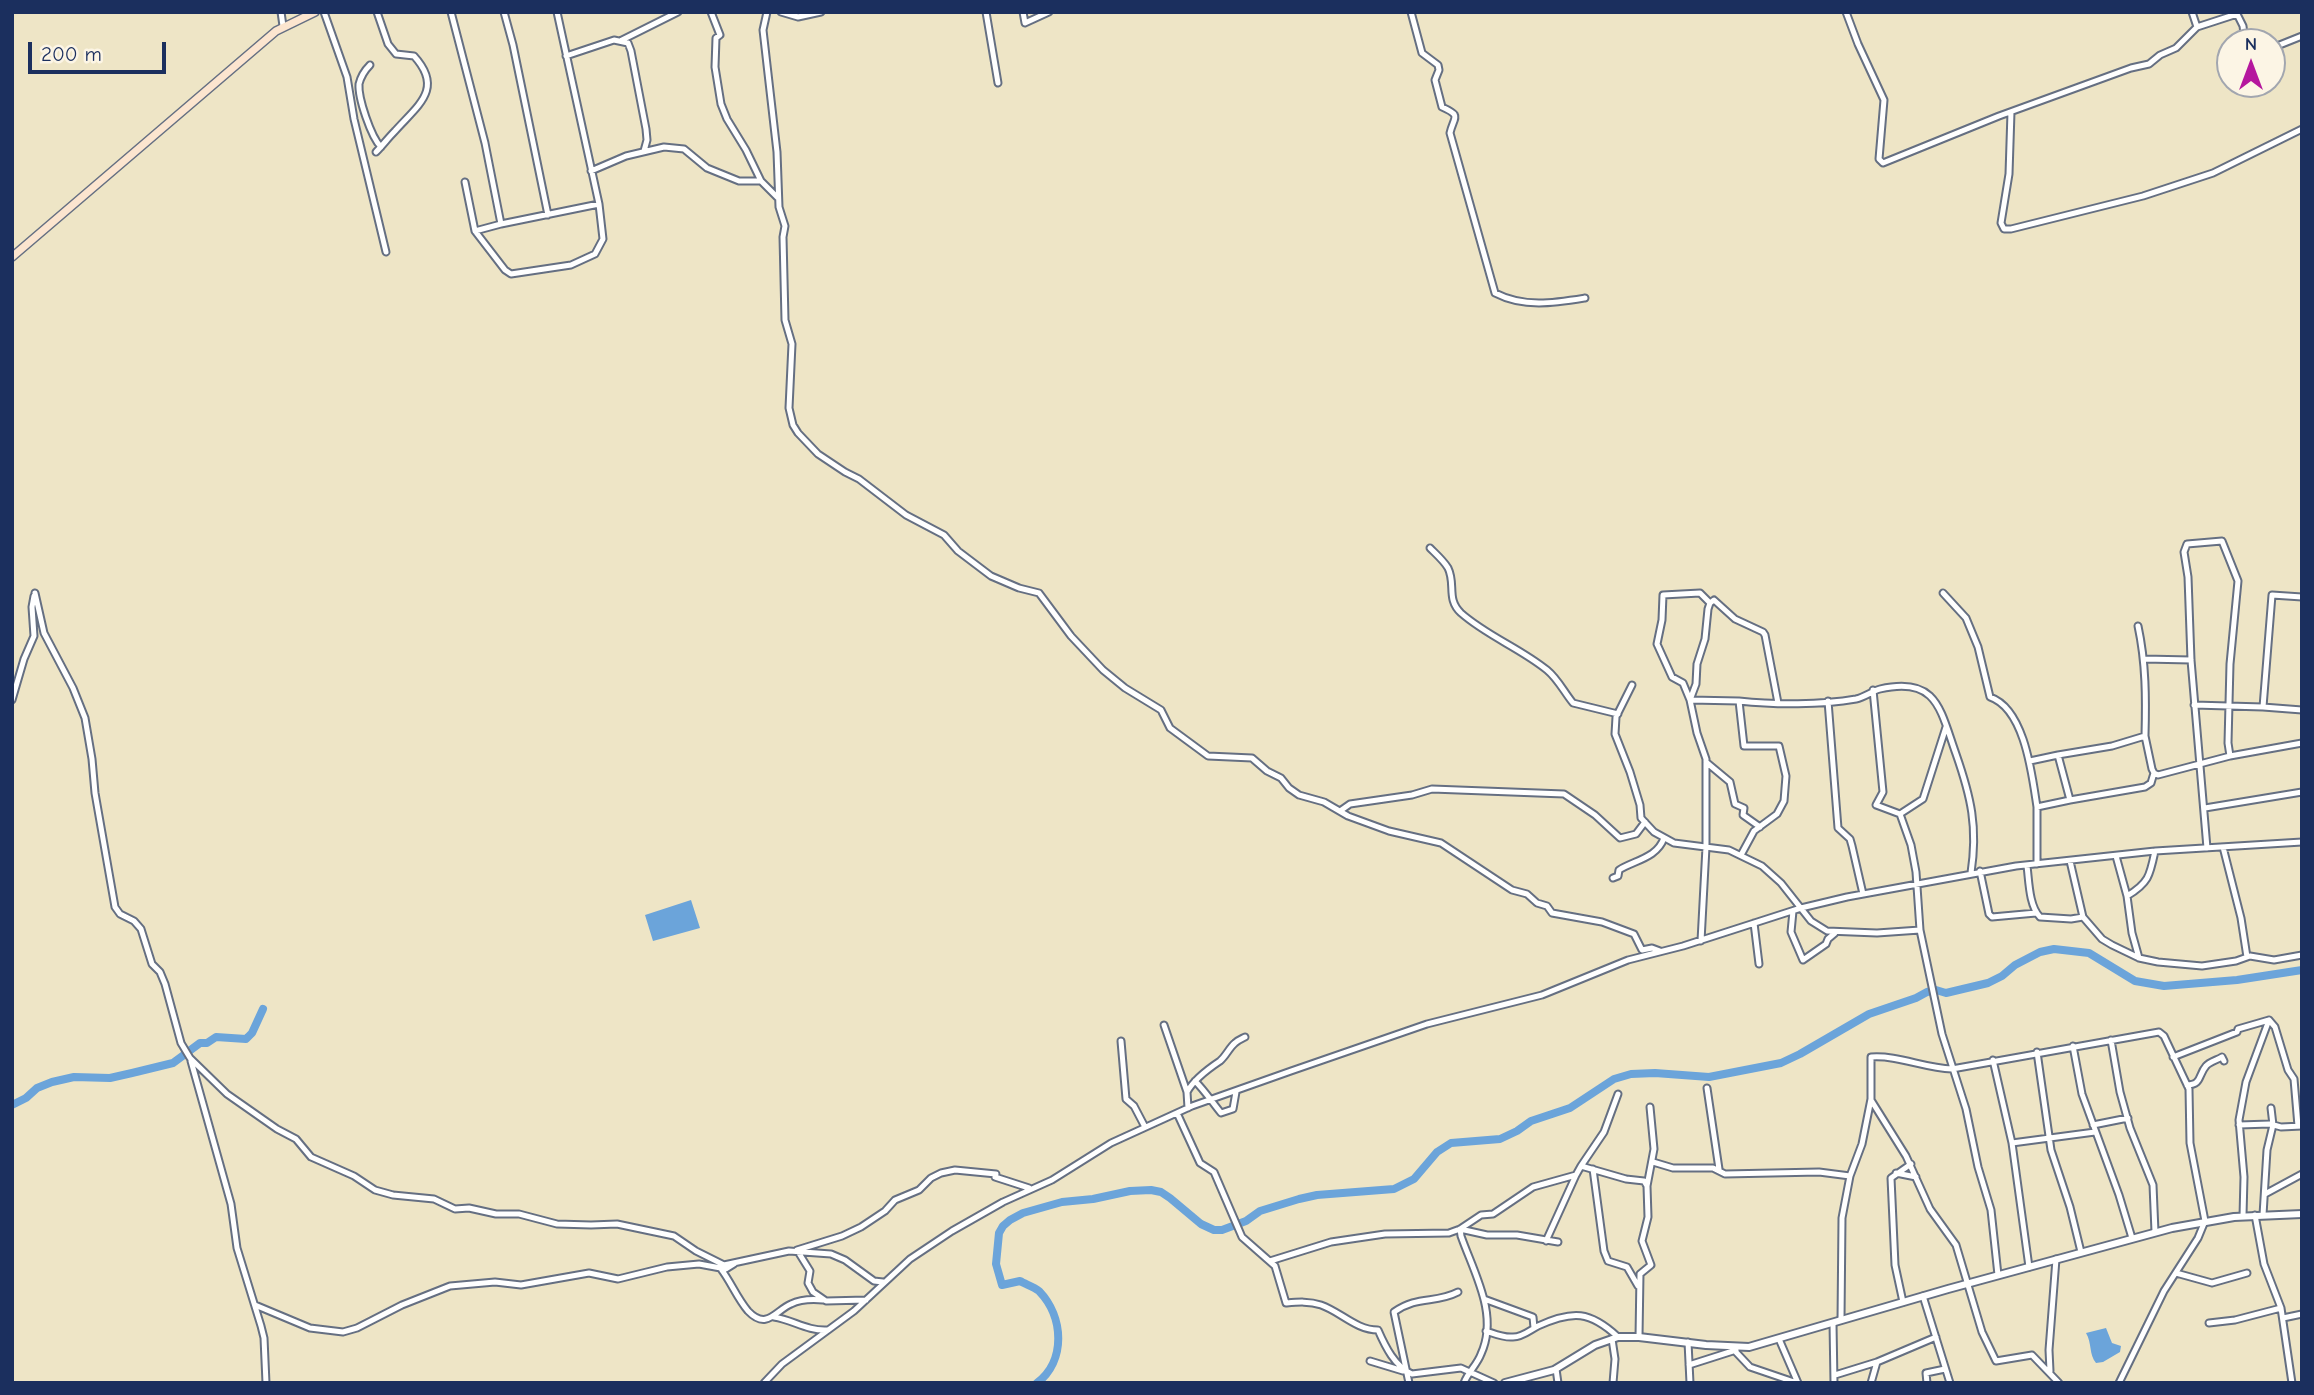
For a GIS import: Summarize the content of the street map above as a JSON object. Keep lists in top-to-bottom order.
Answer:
{
  "scale_bar": "200 m",
  "north": "top"
}
